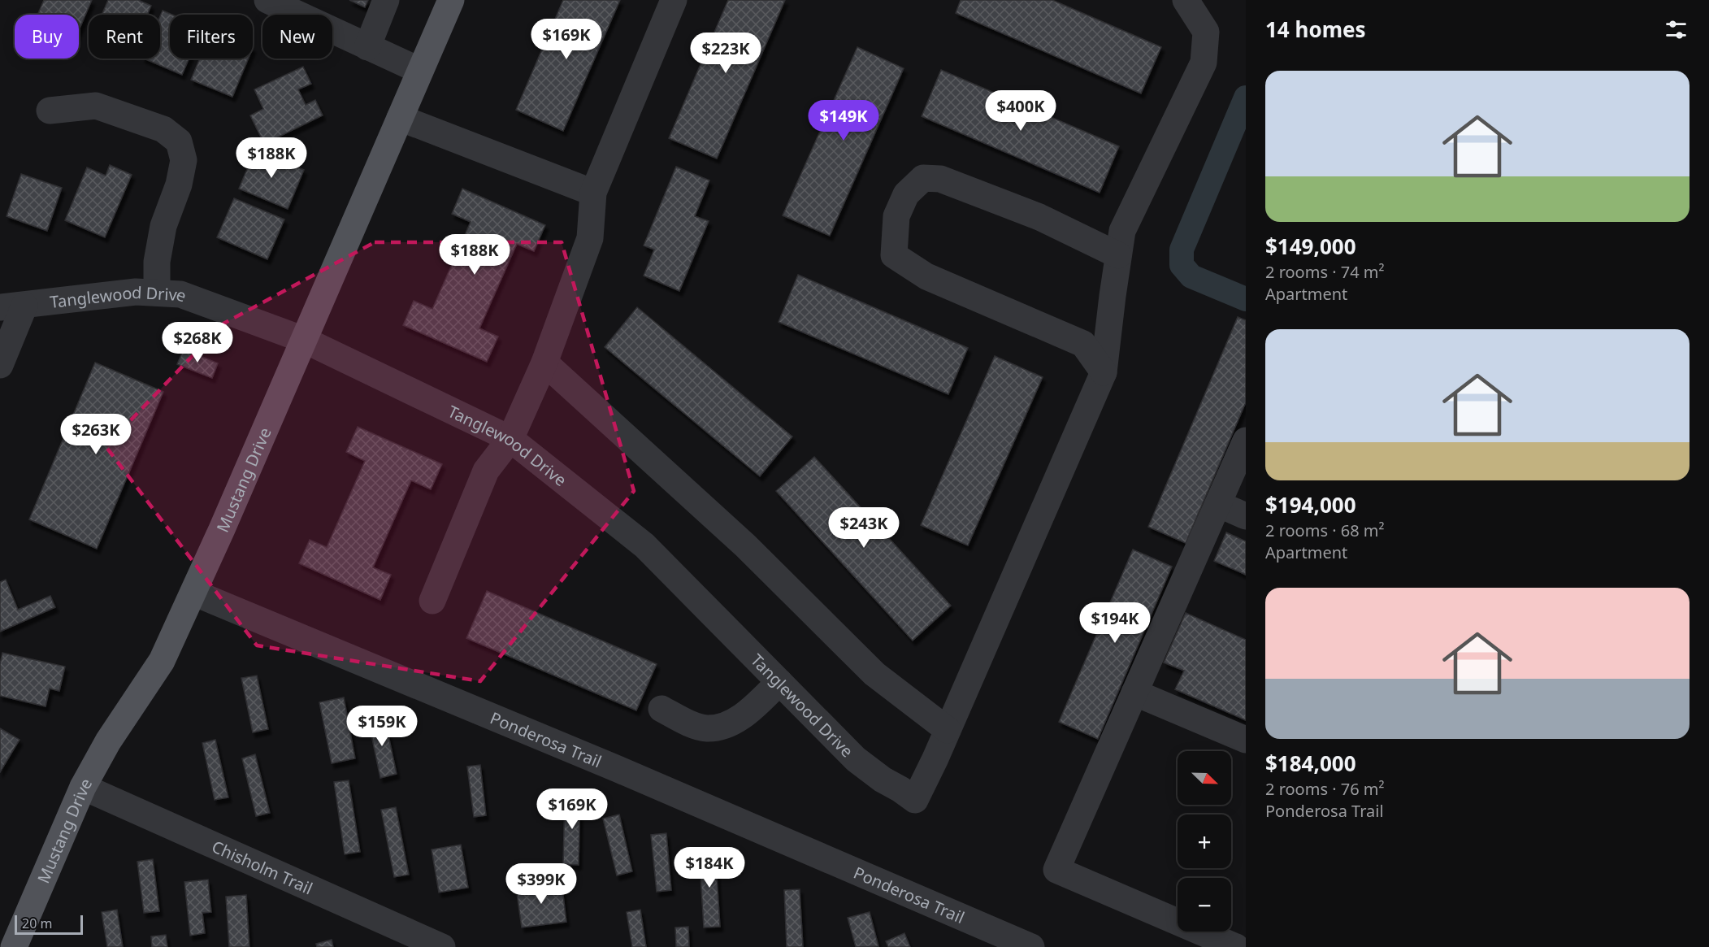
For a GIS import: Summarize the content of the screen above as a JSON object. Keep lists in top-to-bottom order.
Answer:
{
  "streets": {
    "main road": ["Mustang Drive"],
    "street": ["Tanglewood Drive", "Ponderosa Trail", "Chisholm Trail"]
  },
  "crossings": [
    ["Tanglewood Drive", "Mustang Drive"],
    ["Mustang Drive", "Ponderosa Trail"],
    ["Mustang Drive", "Chisholm Trail"]
  ],
  "scale_bar": "20 m",
  "north": "bottom right",
  "page": {
    "heading": "14 homes",
    "chip": [
      "Buy",
      "Rent",
      "Filters",
      "New"
    ],
    "price": [
      "$169K",
      "$223K",
      "$400K",
      "$149K",
      "$188K",
      "$188K",
      "$268K",
      "$263K",
      "$243K",
      "$194K",
      "$159K",
      "$169K",
      "$184K",
      "$399K"
    ],
    "list": [
      {
        "name": "$149,000",
        "note": "2 rooms · 74 m² · Apartment"
      },
      {
        "name": "$194,000",
        "note": "2 rooms · 68 m² · Apartment"
      },
      {
        "name": "$184,000",
        "note": "2 rooms · 76 m² · Ponderosa Trail"
      }
    ],
    "map_buttons": ["+", "−"],
    "scale": "20 m"
  }
}
